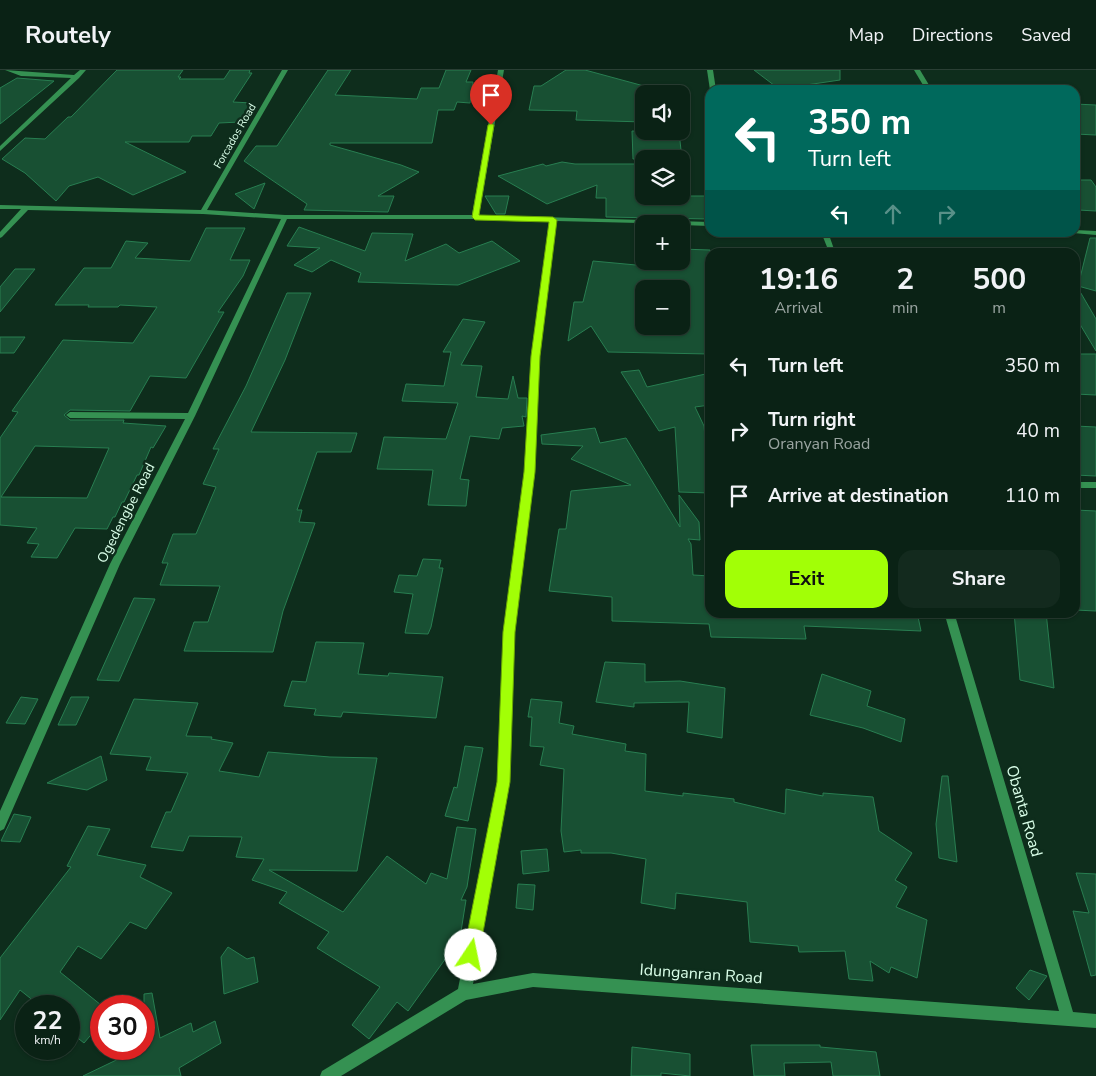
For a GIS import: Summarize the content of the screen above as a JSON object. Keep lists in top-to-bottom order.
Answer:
{
  "streets": {
    "street": [
      "Forcados Road",
      "Ogedengbe Road",
      "Obanta Road",
      "Idunganran Road"
    ]
  },
  "crossings": [
    ["Obanta Road", "Idunganran Road"]
  ],
  "page": {
    "header": "Routely",
    "nav": ["Map", "Directions", "Saved"],
    "map_buttons": ["+", "−"],
    "turn": ["350 m", "Turn left"],
    "eta": [
      "19:16",
      "Arrival",
      "2",
      "min",
      "500",
      "m"
    ],
    "list": [
      {
        "name": "Turn left",
        "value": "350 m"
      },
      {
        "name": "Turn right",
        "note": "Oranyan Road",
        "value": "40 m"
      },
      {
        "name": "Arrive at destination",
        "value": "110 m"
      }
    ],
    "buttons": ["Exit", "Share"],
    "speed": "22 km/h",
    "limit": "30"
  }
}
